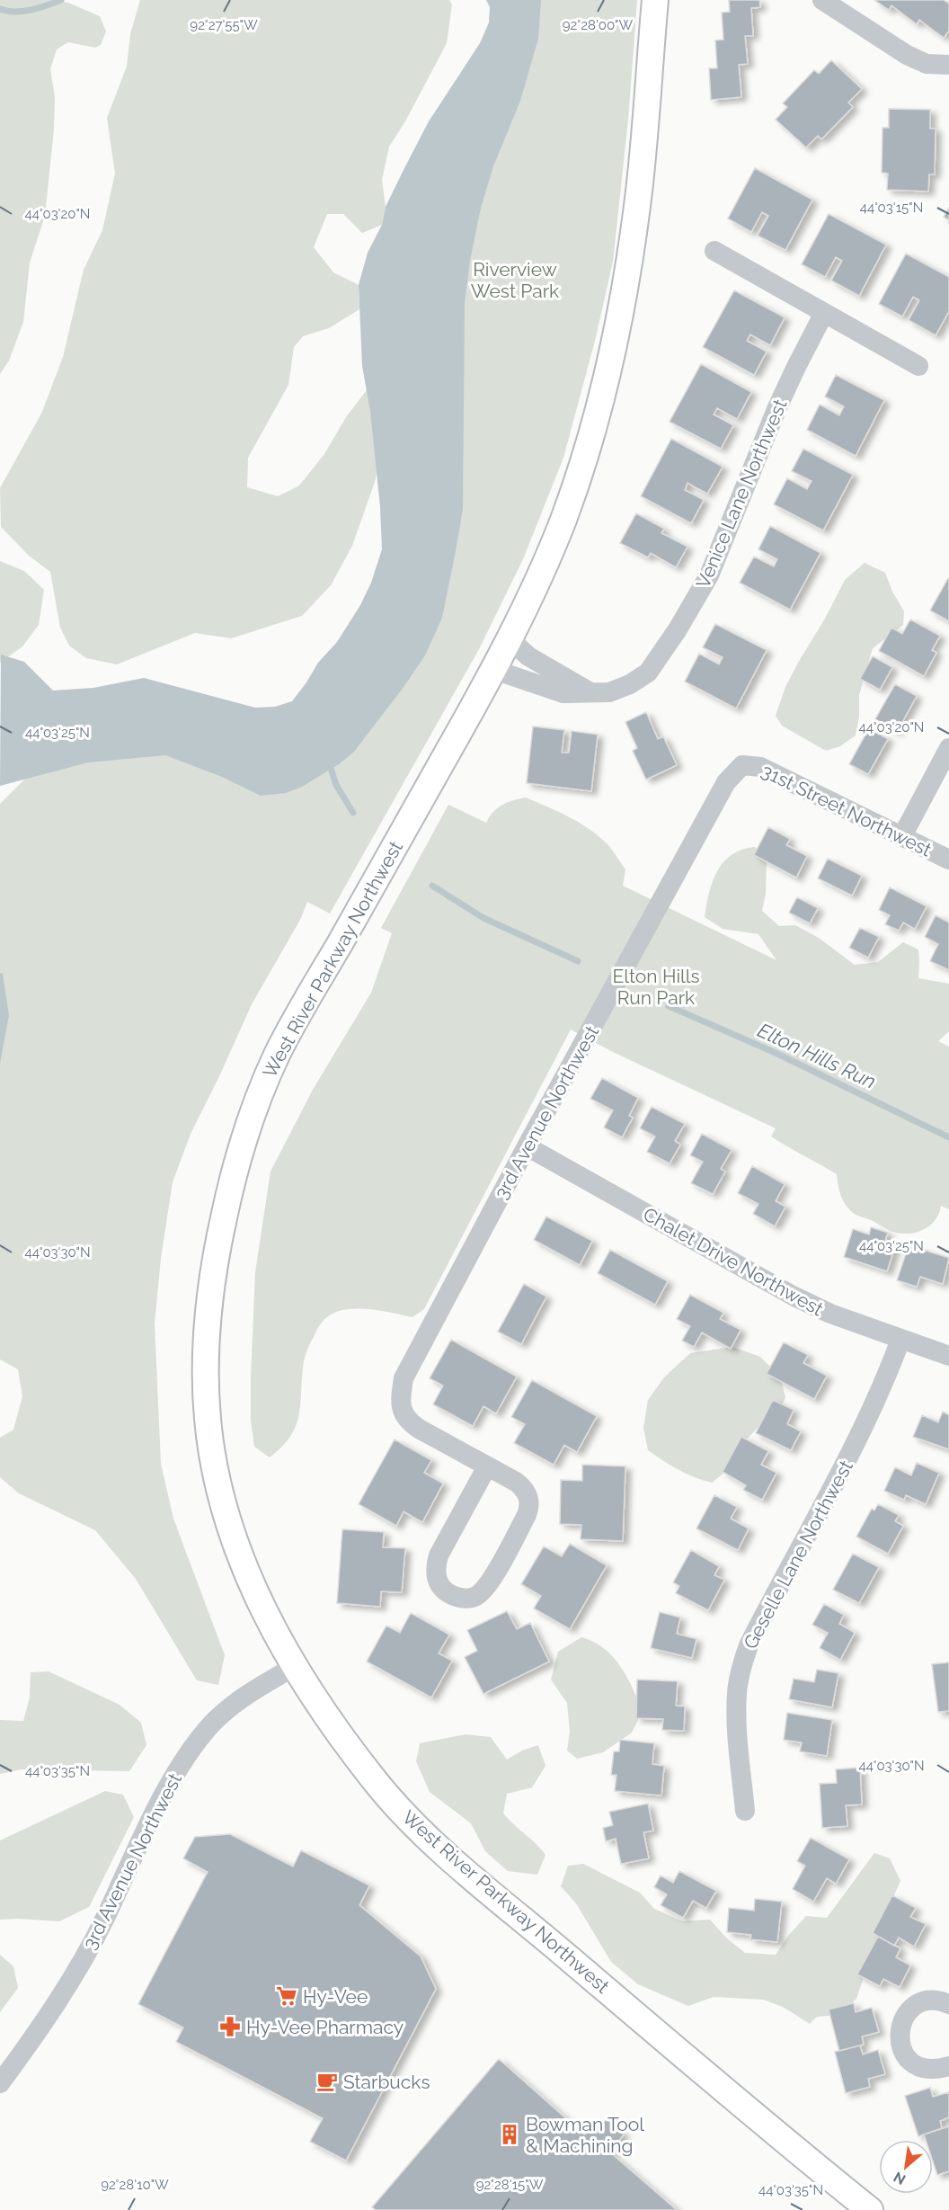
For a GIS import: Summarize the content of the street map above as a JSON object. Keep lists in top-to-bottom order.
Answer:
{
  "streets": {
    "main road": ["West River Parkway Northwest"],
    "street": [
      "Venice Lane Northwest",
      "31st Street Northwest",
      "3rd Avenue Northwest",
      "Chalet Drive Northwest",
      "Geselle Lane Northwest"
    ]
  },
  "crossings": [
    ["Venice Lane Northwest", "West River Parkway Northwest"],
    ["31st Street Northwest", "3rd Avenue Northwest"],
    ["West River Parkway Northwest", "3rd Avenue Northwest"],
    ["3rd Avenue Northwest", "Chalet Drive Northwest"],
    ["Chalet Drive Northwest", "Geselle Lane Northwest"]
  ],
  "water": ["Elton Hills Run"],
  "parks": ["Riverview West Park", "Elton Hills Run Park"],
  "places": {
    "supermarket": ["Hy-Vee"],
    "pharmacy": ["Hy-Vee Pharmacy"],
    "cafe": ["Starbucks"],
    "building": ["Bowman Tool & Machining"]
  },
  "north": "bottom left",
  "coordinates": [
    "92°27'55\"W",
    "92°28'00\"W",
    "44°03'15\"N",
    "44°03'20\"N",
    "44°03'25\"N",
    "44°03'30\"N",
    "44°03'35\"N",
    "92°28'10\"W",
    "92°28'15\"W"
  ]
}
